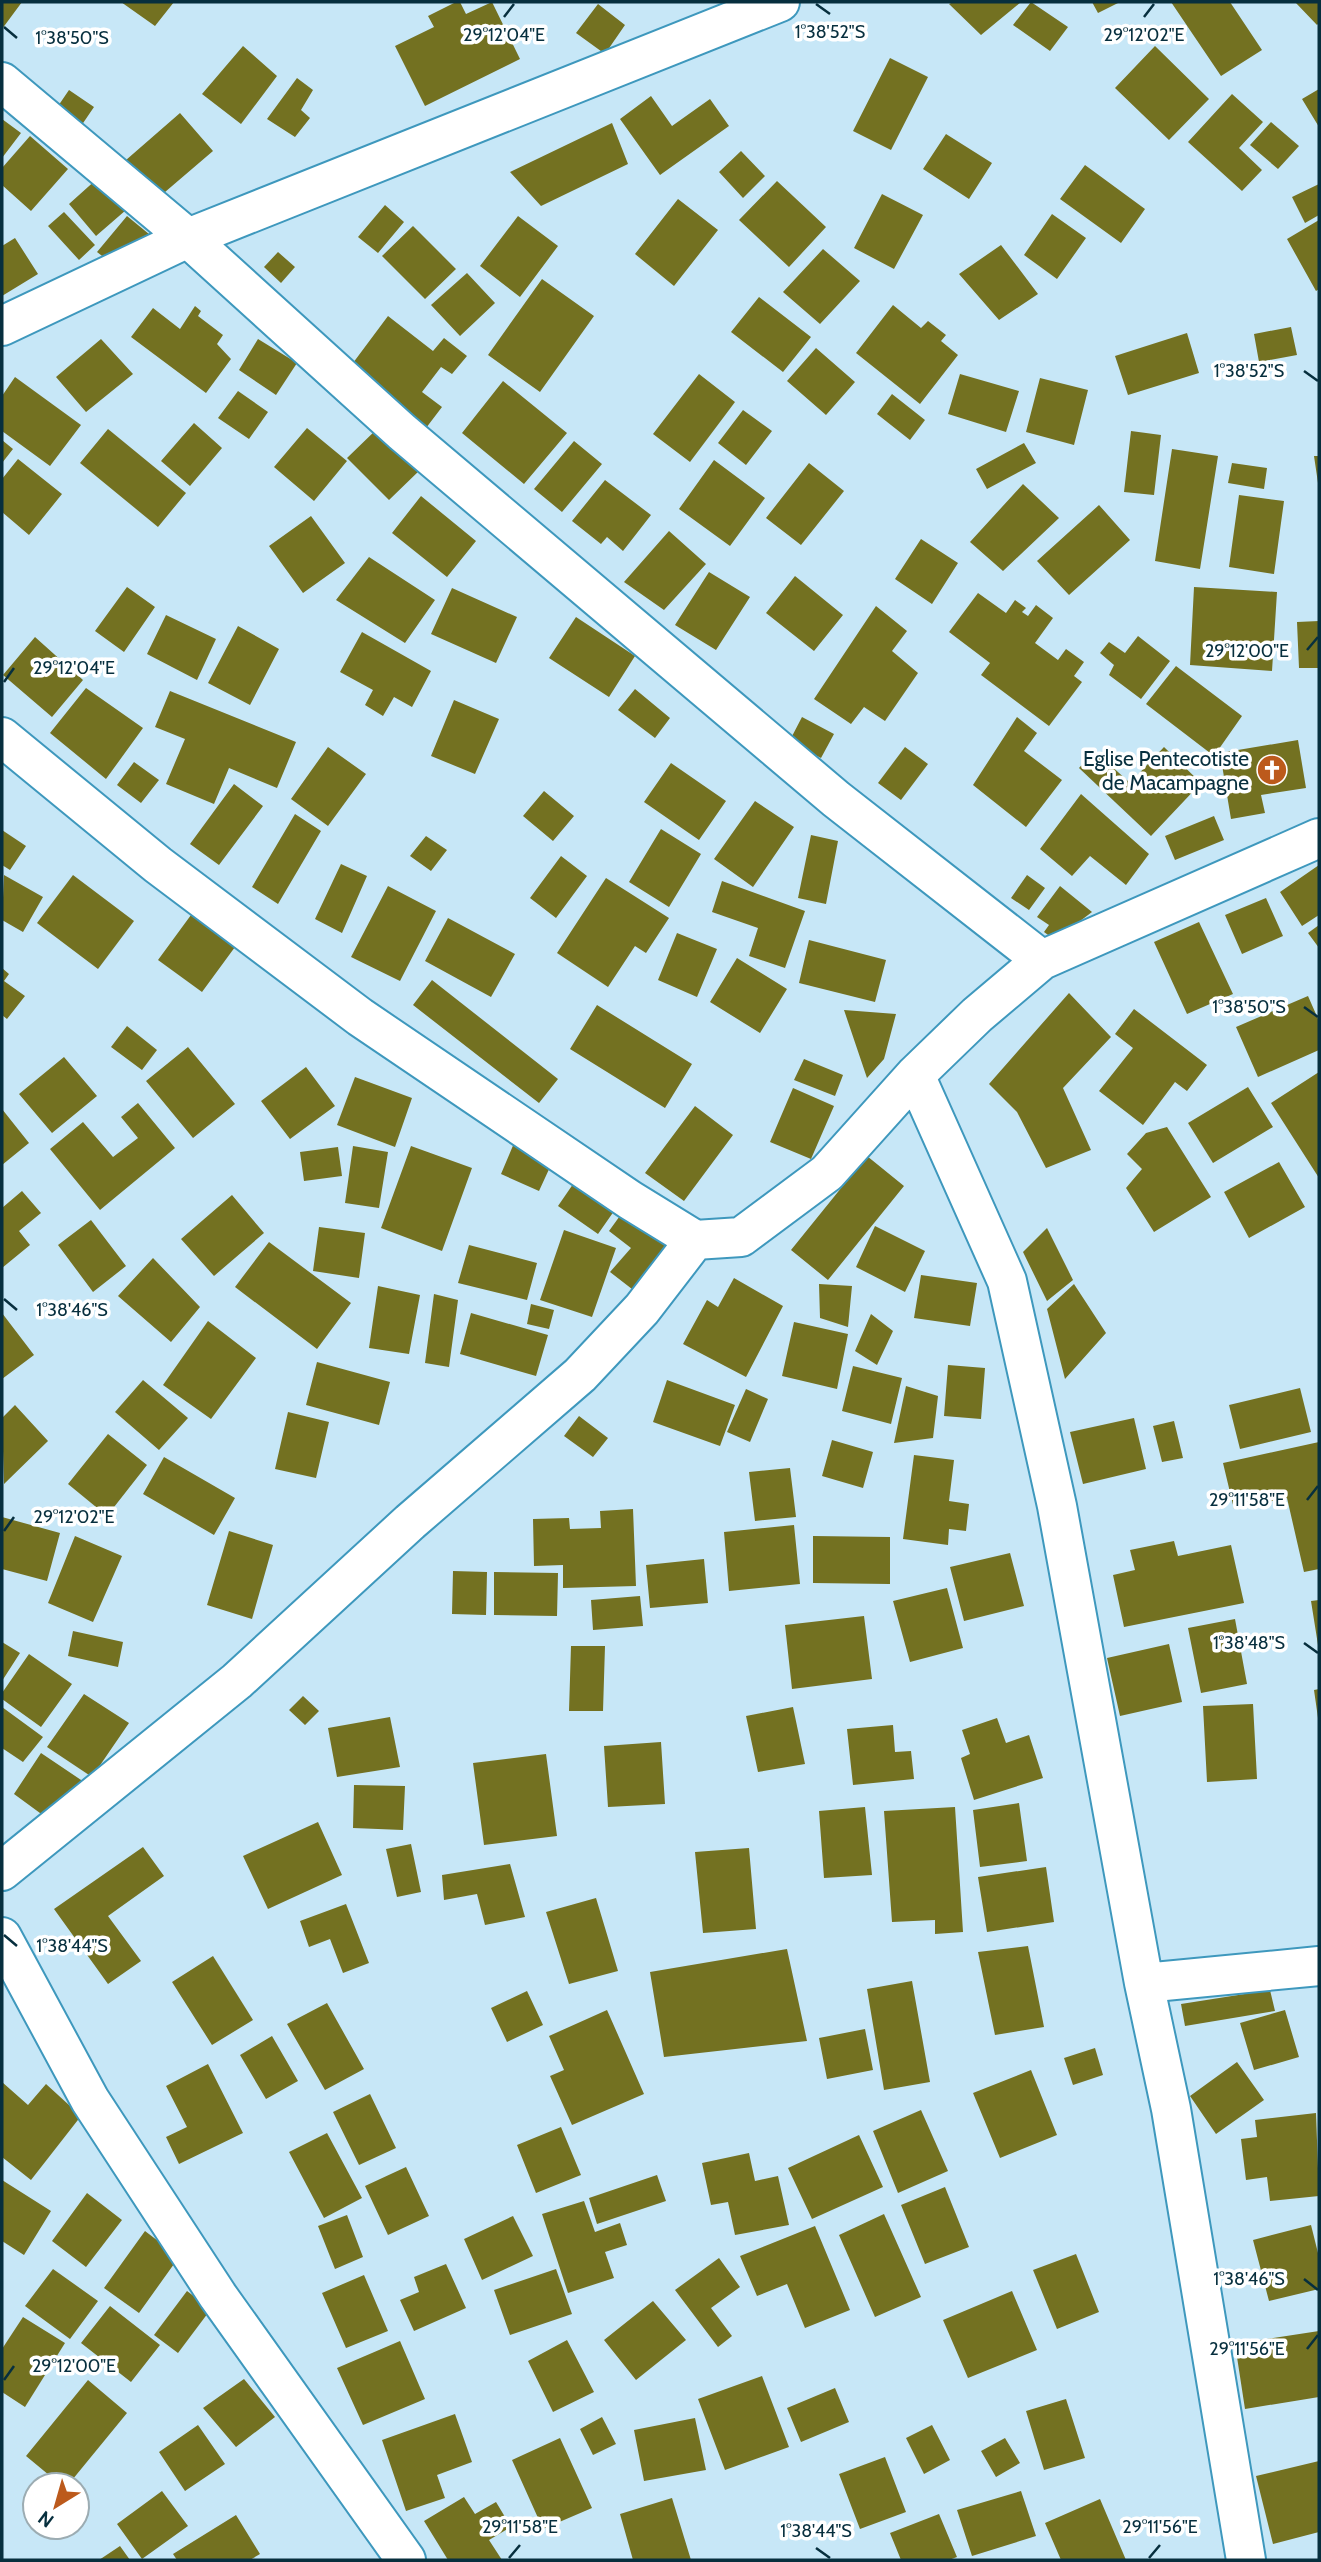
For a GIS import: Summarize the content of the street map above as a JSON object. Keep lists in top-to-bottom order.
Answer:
{
  "places": {
    "church": ["Eglise Pentecotiste de Macampagne"]
  },
  "north": "bottom left",
  "coordinates": [
    "1°38'52\"S",
    "29°12'04\"E",
    "29°12'02\"E",
    "1°38'50\"S",
    "29°12'00\"E",
    "1°38'46\"S",
    "29°11'58\"E",
    "1°38'48\"S",
    "1°38'44\"S",
    "29°11'56\"E"
  ]
}
